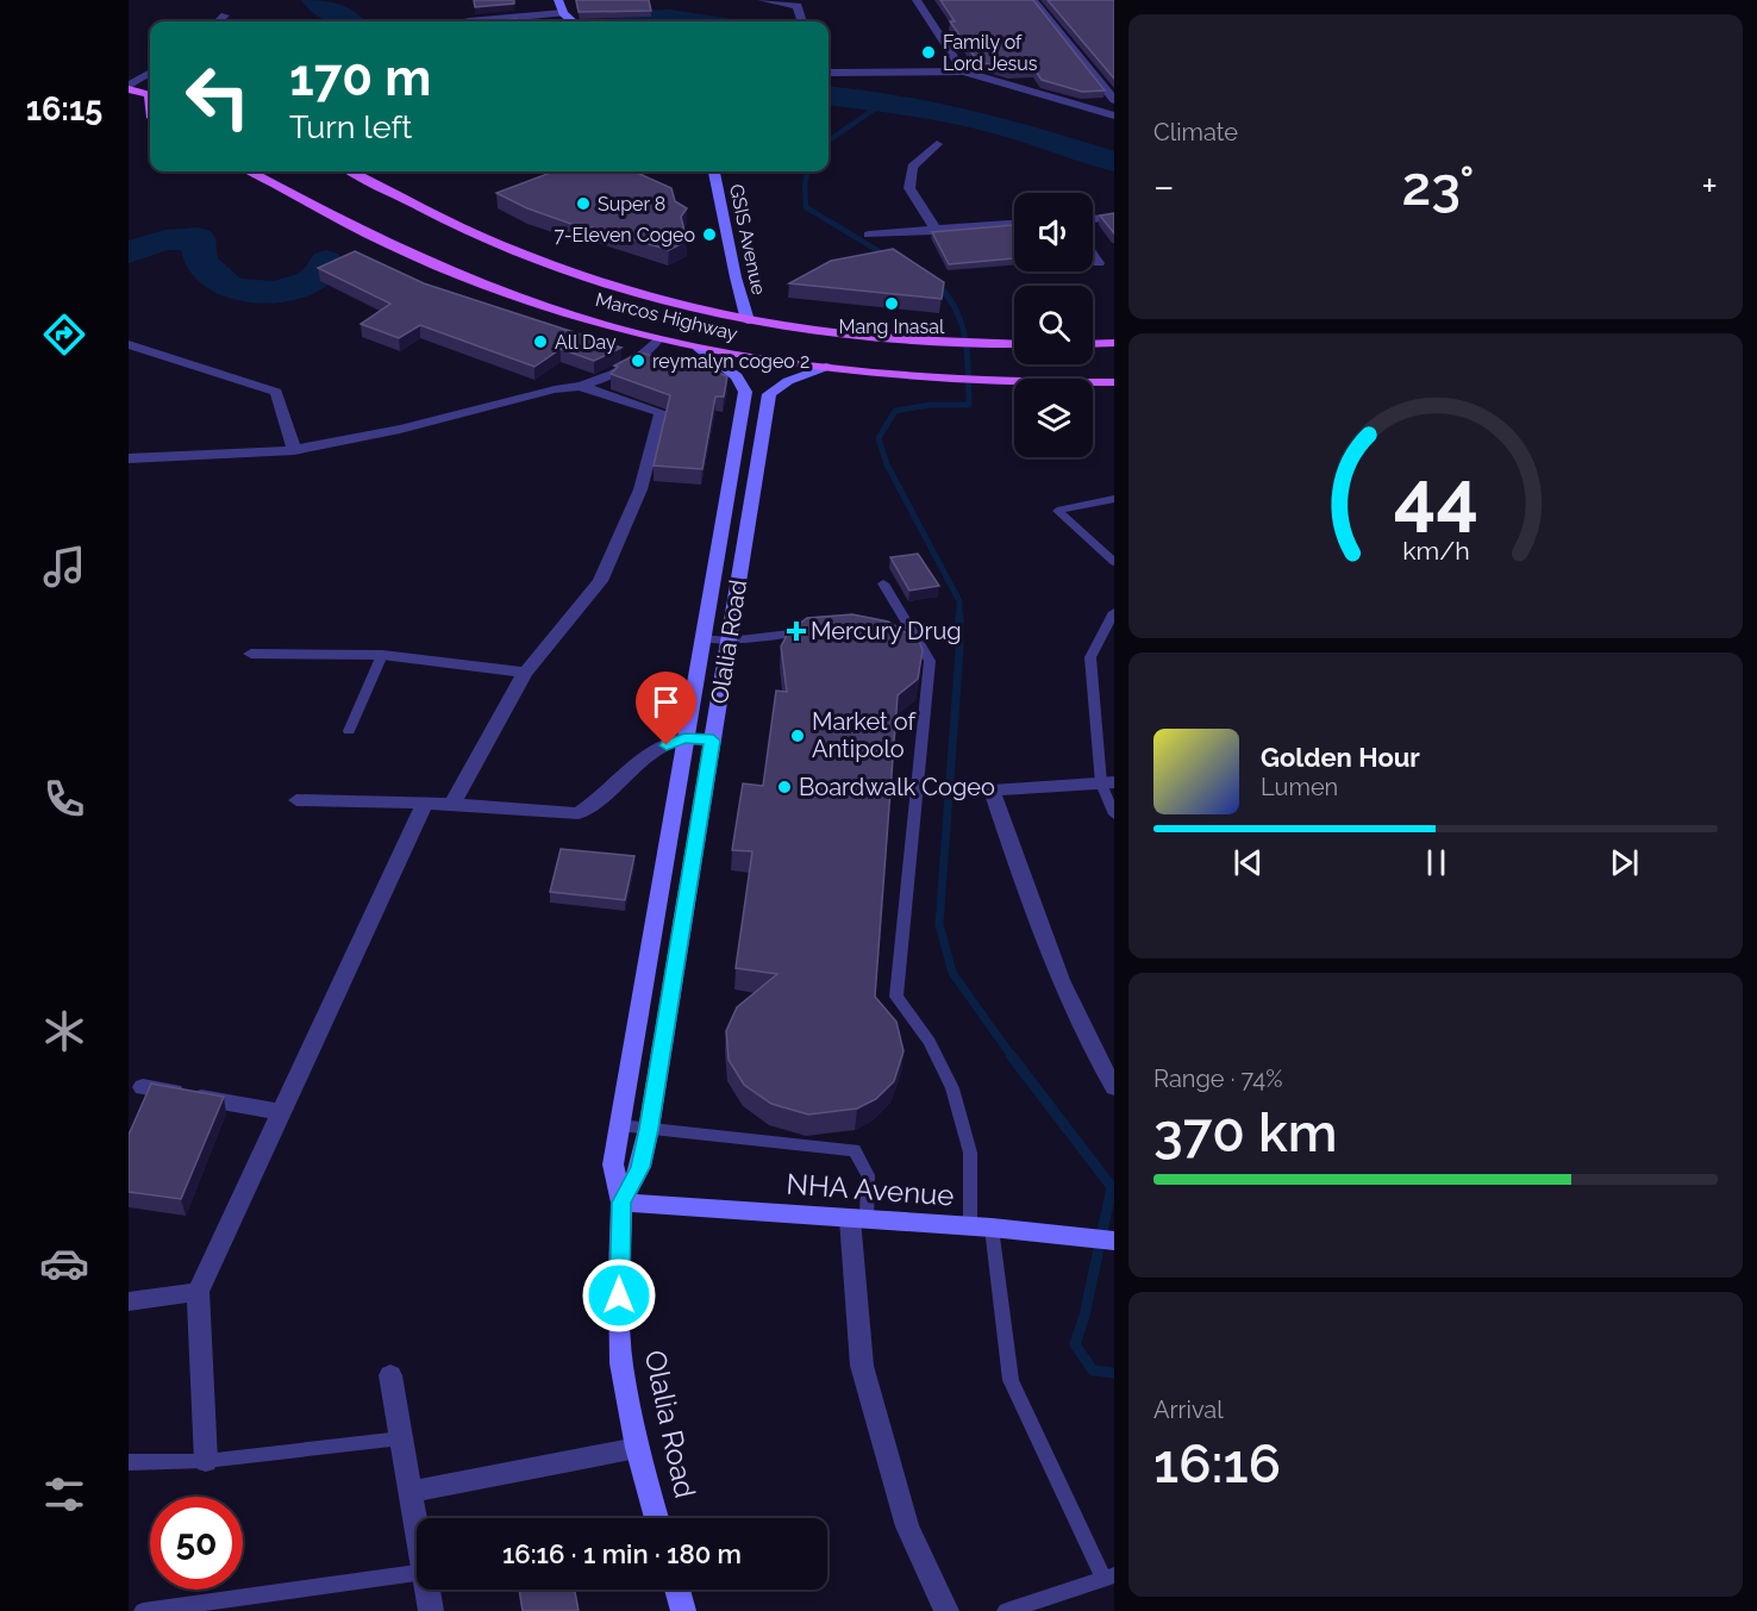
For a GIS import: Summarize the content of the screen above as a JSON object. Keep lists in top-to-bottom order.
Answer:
{
  "streets": {
    "main road": [
      "GSIS Avenue",
      "Marcos Highway",
      "Olalia Road",
      "NHA Avenue"
    ]
  },
  "crossings": [
    ["GSIS Avenue", "Marcos Highway"],
    ["Marcos Highway", "Olalia Road"],
    ["Olalia Road", "NHA Avenue"]
  ],
  "places": {
    "other": [
      "Family of Lord Jesus",
      "Super 8",
      "7-Eleven Cogeo",
      "Mang Inasal",
      "All Day",
      "reymalyn cogeo 2",
      "Market of Antipolo",
      "Boardwalk Cogeo"
    ],
    "health": ["Mercury Drug"]
  },
  "page": {
    "tabs": "16:15",
    "tile": [
      "Climate",
      ["Range · 74%", "370 km"],
      ["Arrival", "16:16"]
    ],
    "turn": ["170 m", "Turn left"],
    "heat": ["−", "23°", "+"],
    "song": ["Golden Hour", "Lumen"],
    "limit": "50",
    "trip": "16:16 · 1 min · 180 m",
    "gauge": ["44", "km/h"]
  }
}
